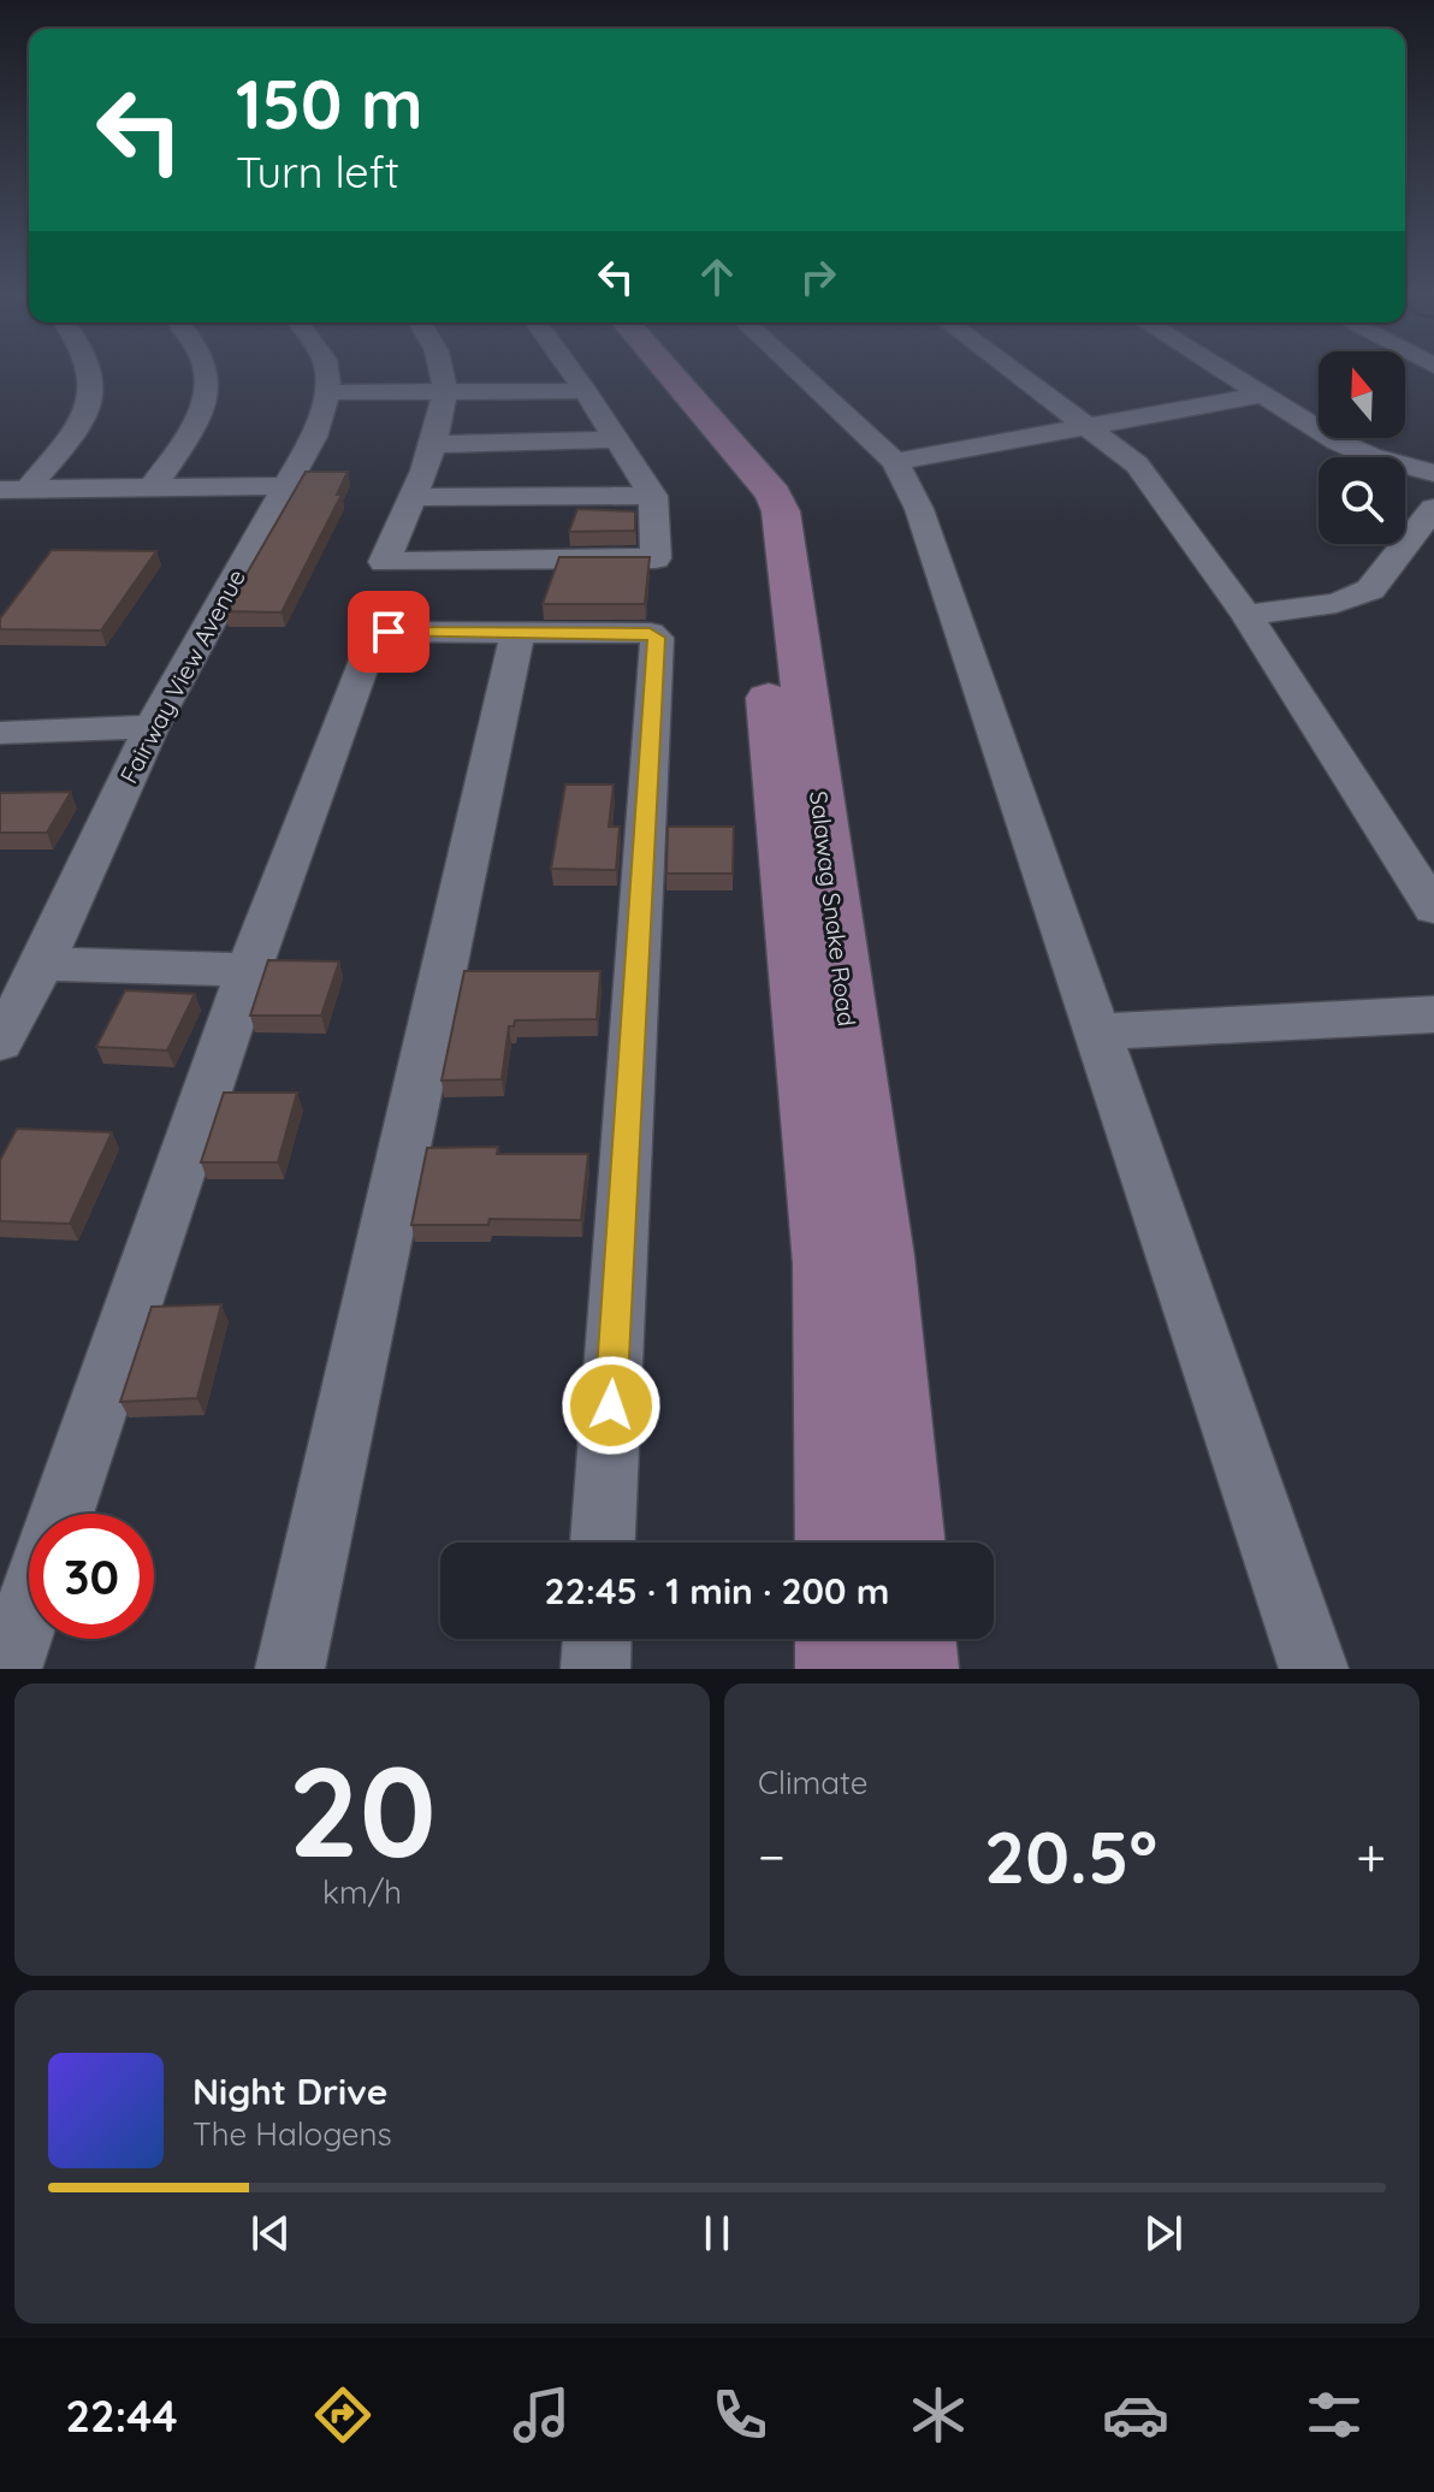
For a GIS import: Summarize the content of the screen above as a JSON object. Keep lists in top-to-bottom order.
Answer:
{
  "streets": {
    "main road": ["Salawag Snake Road"],
    "street": ["Fairway View Avenue"]
  },
  "north": "top",
  "page": {
    "turn": ["150 m", "Turn left"],
    "limit": "30",
    "trip": "22:45 · 1 min · 200 m",
    "tile": [
      ["20", "km/h"],
      "Climate"
    ],
    "heat": ["−", "20.5°", "+"],
    "song": ["Night Drive", "The Halogens"],
    "tabs": "22:44"
  }
}
